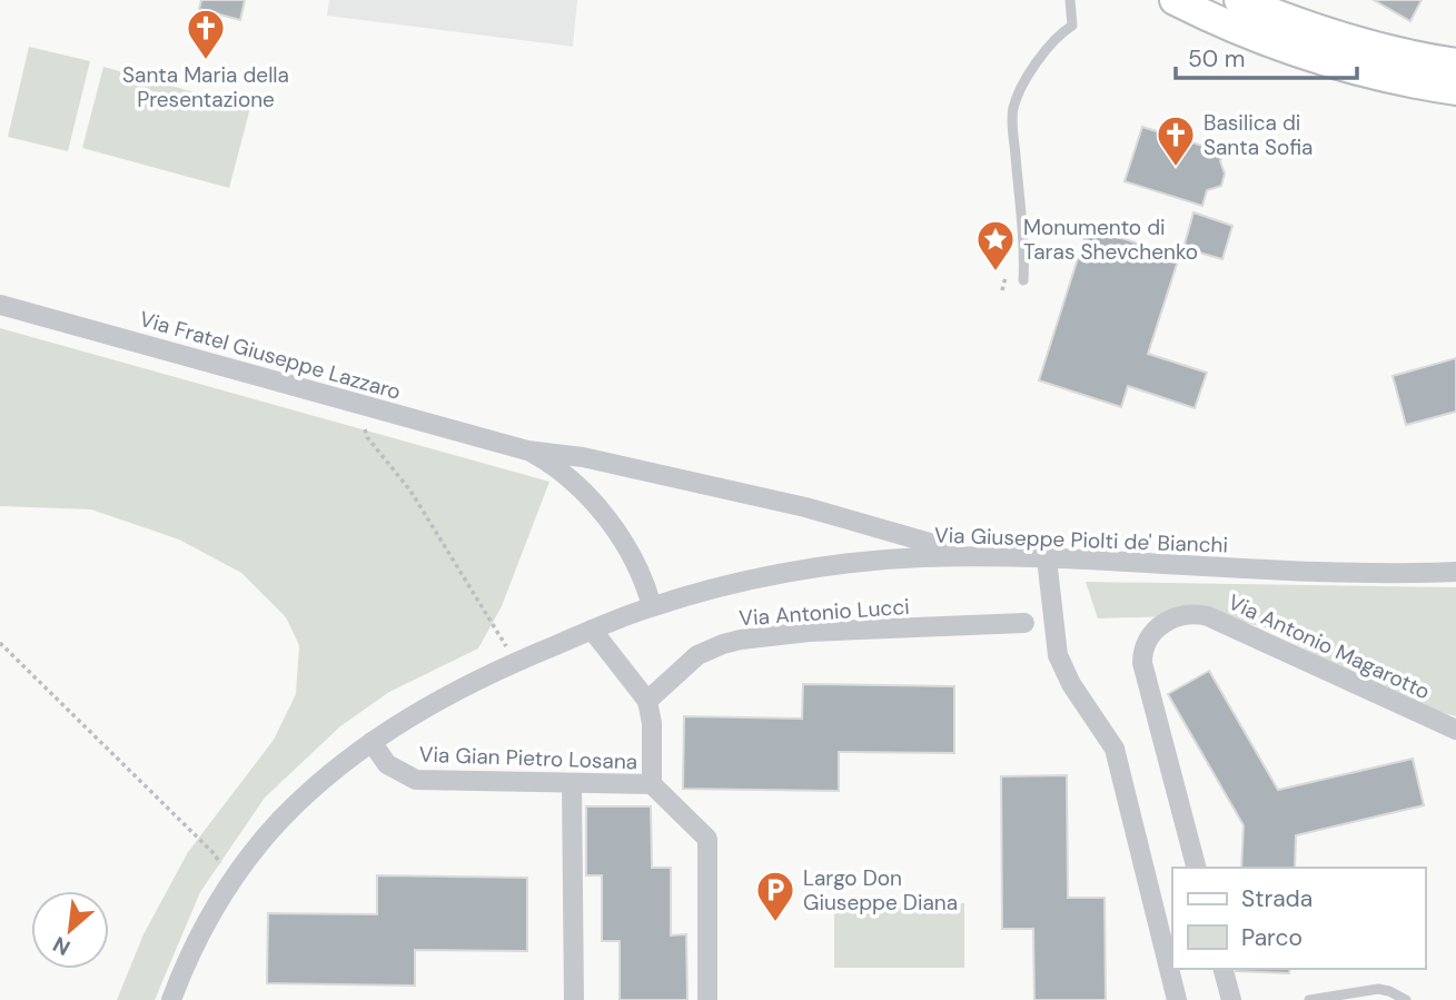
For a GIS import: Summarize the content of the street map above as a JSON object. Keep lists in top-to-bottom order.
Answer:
{
  "streets": {
    "street": [
      "Via Fratel Giuseppe Lazzaro",
      "Via Giuseppe Piolti de' Bianchi",
      "Via Antonio Lucci",
      "Via Antonio Magarotto",
      "Via Gian Pietro Losana"
    ]
  },
  "crossings": [
    ["Via Fratel Giuseppe Lazzaro", "Via Giuseppe Piolti de' Bianchi"],
    ["Via Giuseppe Piolti de' Bianchi", "Via Gian Pietro Losana"]
  ],
  "places": {
    "church": ["Santa Maria della Presentazione", "Basilica di Santa Sofia"],
    "place": ["Monumento di Taras Shevchenko"],
    "parking": ["Largo Don Giuseppe Diana"]
  },
  "legend": ["Strada", "Parco"],
  "scale_bar": "50 m",
  "north": "bottom left"
}
